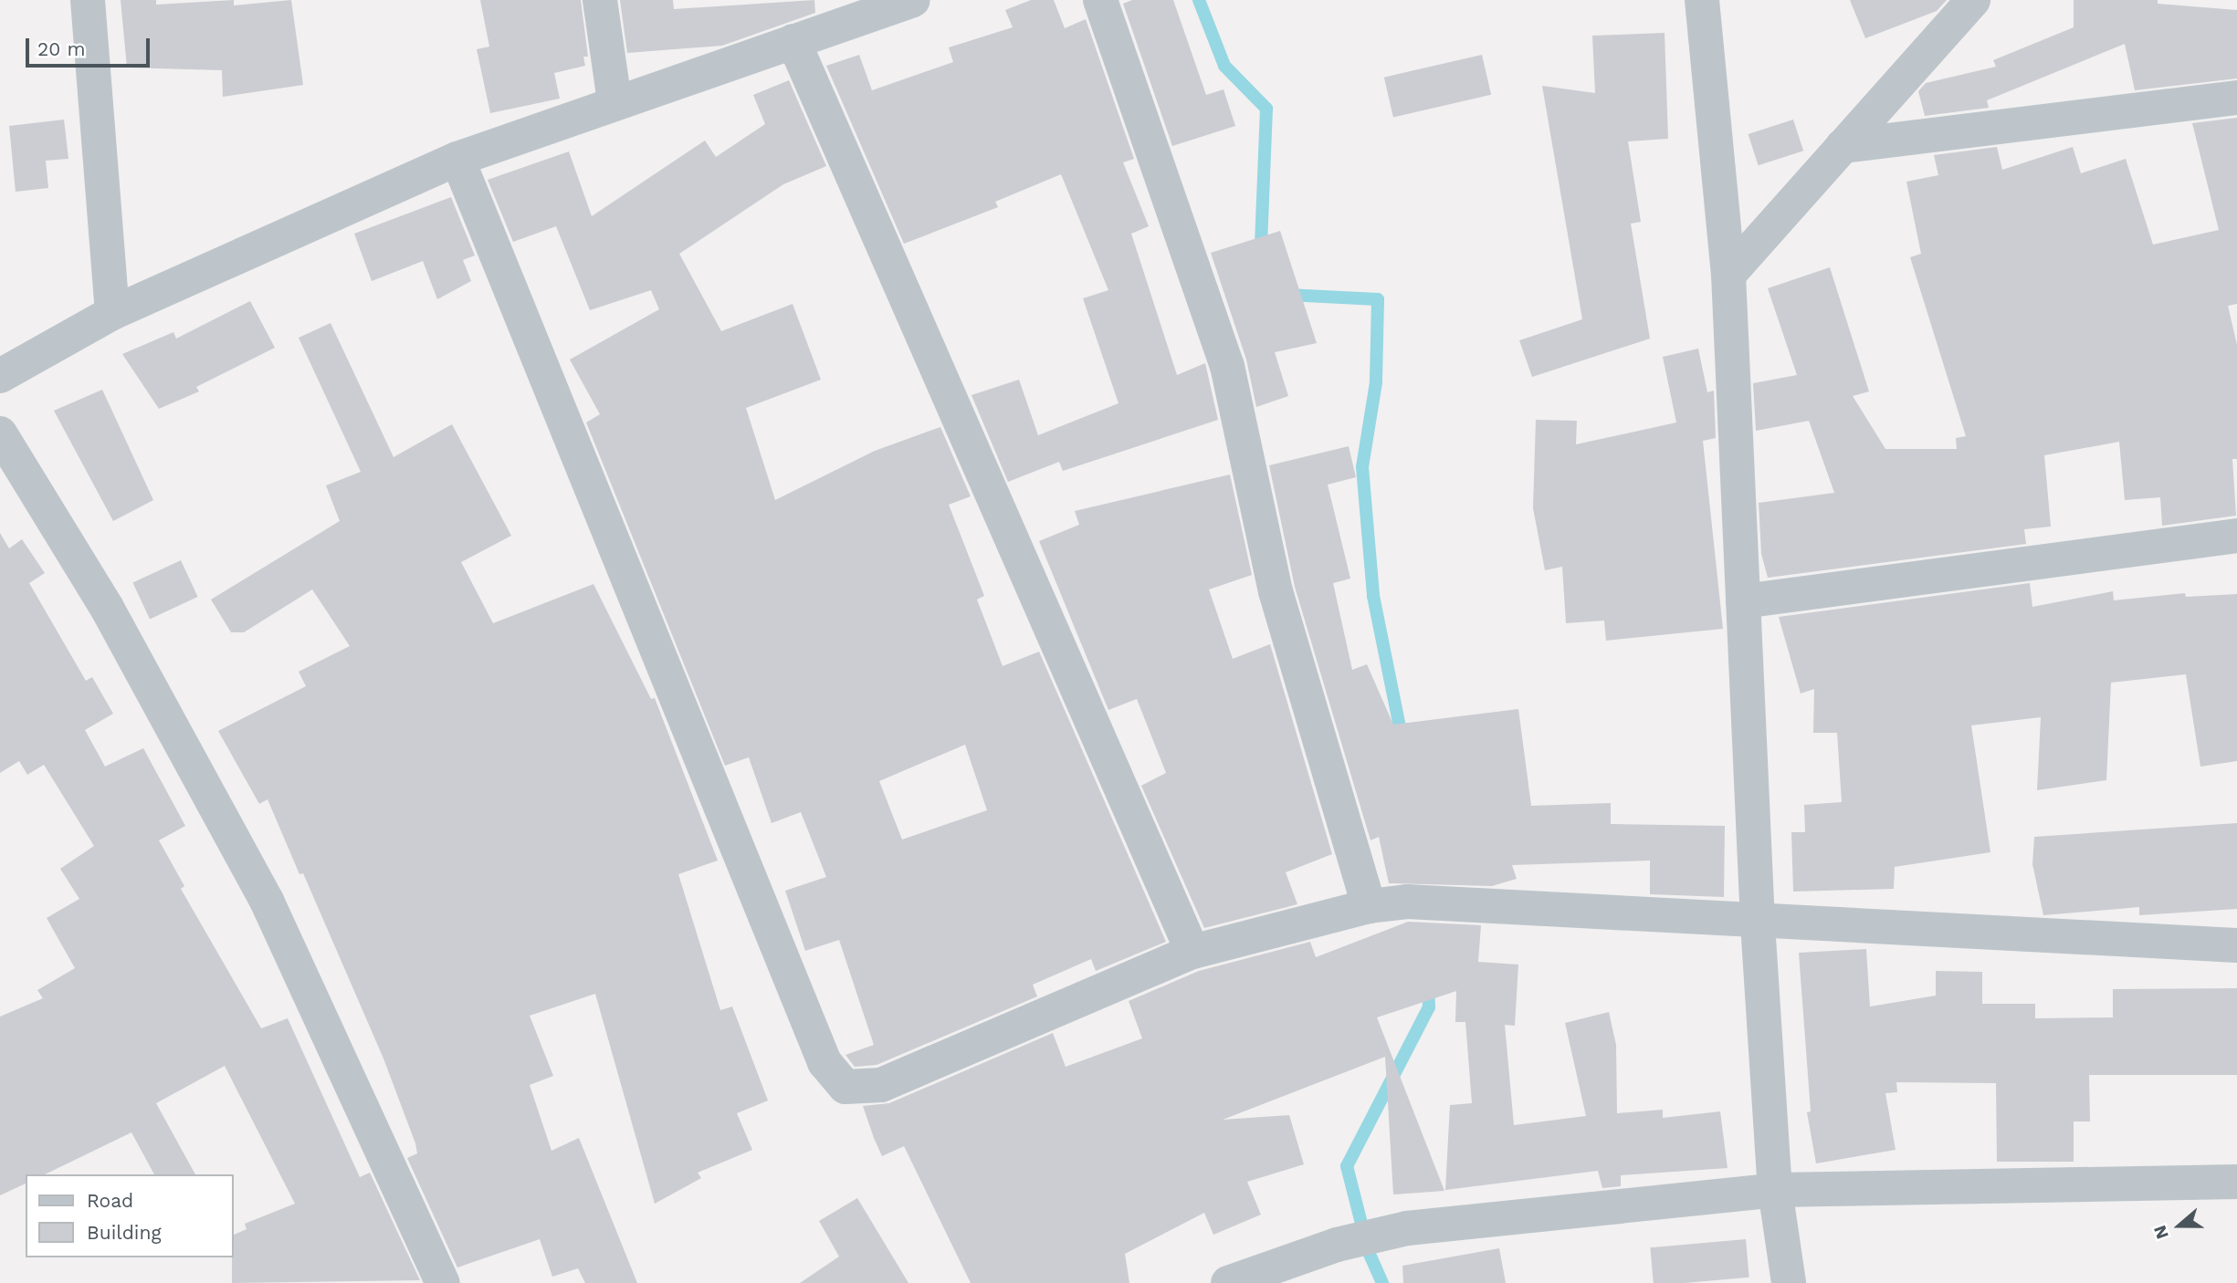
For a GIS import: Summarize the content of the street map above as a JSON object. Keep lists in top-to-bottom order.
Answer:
{
  "legend": ["Road", "Building"],
  "scale_bar": "20 m",
  "north": "left"
}
